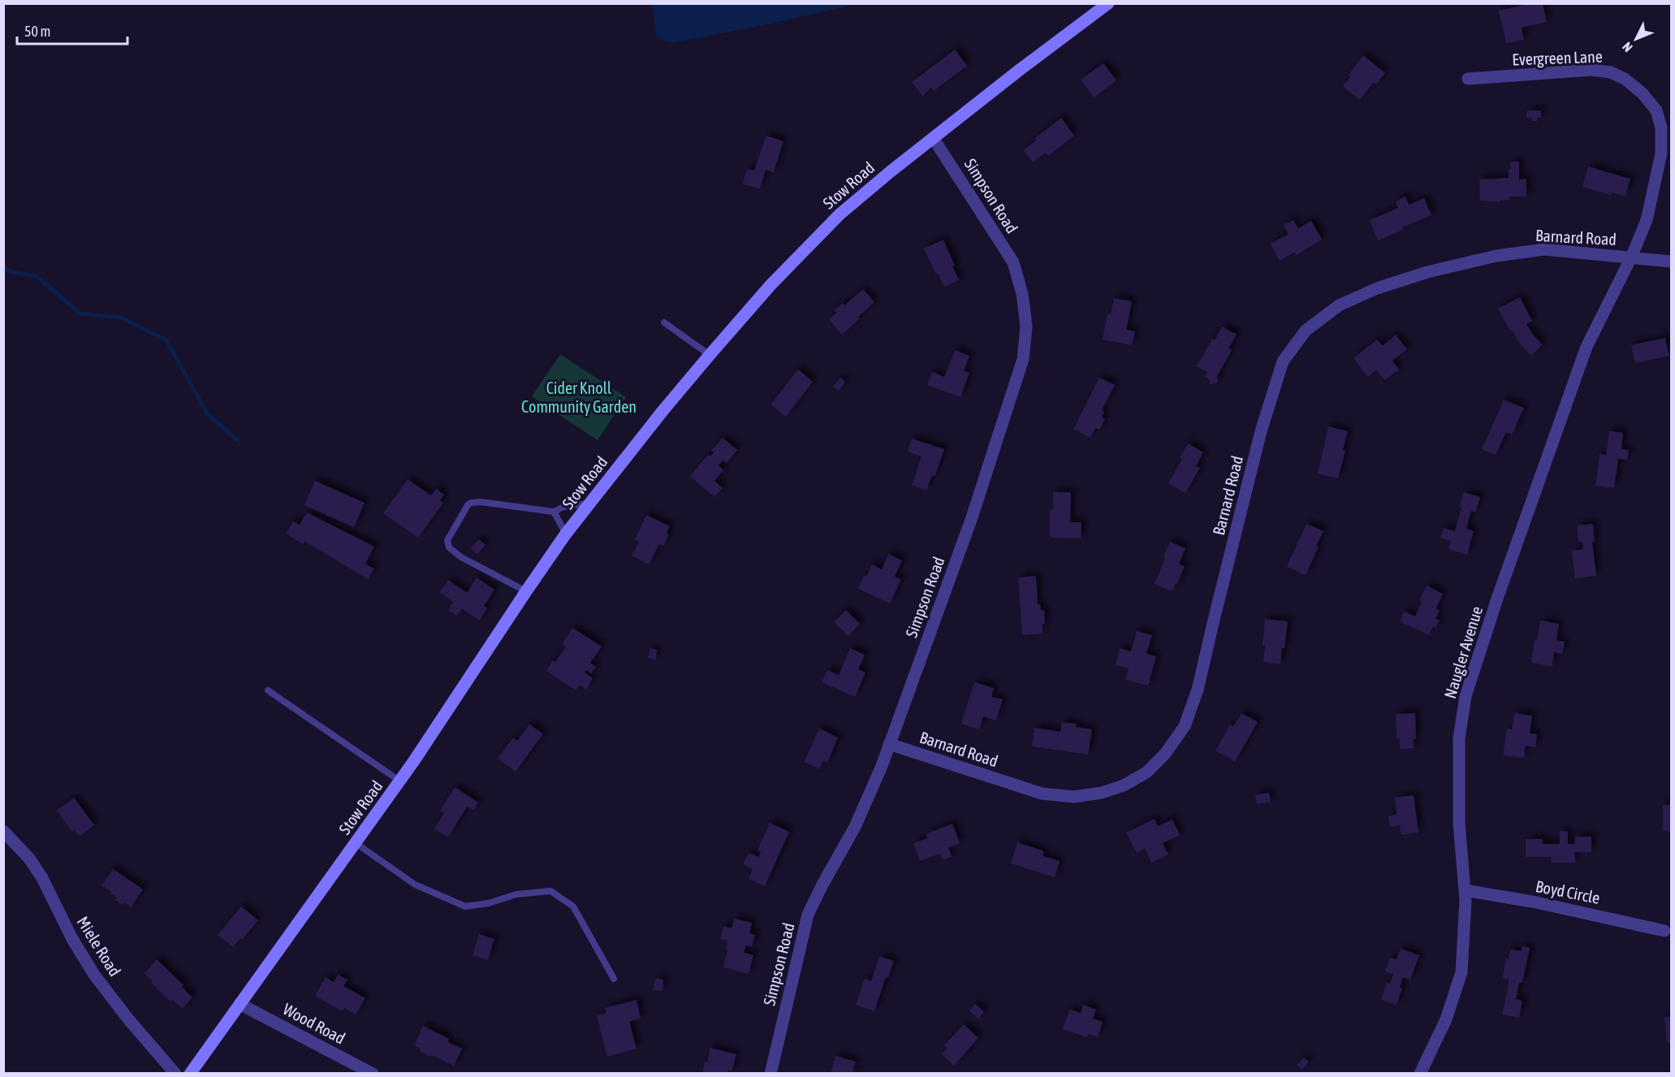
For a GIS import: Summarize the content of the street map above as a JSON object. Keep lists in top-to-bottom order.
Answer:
{
  "streets": {
    "street": [
      "Evergreen Lane",
      "Stow Road",
      "Simpson Road",
      "Barnard Road",
      "Naugler Avenue",
      "Boyd Circle",
      "Miele Road",
      "Wood Road"
    ]
  },
  "crossings": [
    ["Evergreen Lane", "Barnard Road"],
    ["Evergreen Lane", "Naugler Avenue"],
    ["Stow Road", "Simpson Road"],
    ["Stow Road", "Wood Road"],
    ["Simpson Road", "Barnard Road"],
    ["Barnard Road", "Naugler Avenue"],
    ["Naugler Avenue", "Boyd Circle"]
  ],
  "parks": ["Cider Knoll Community Garden"],
  "scale_bar": "50 m",
  "north": "bottom left"
}
